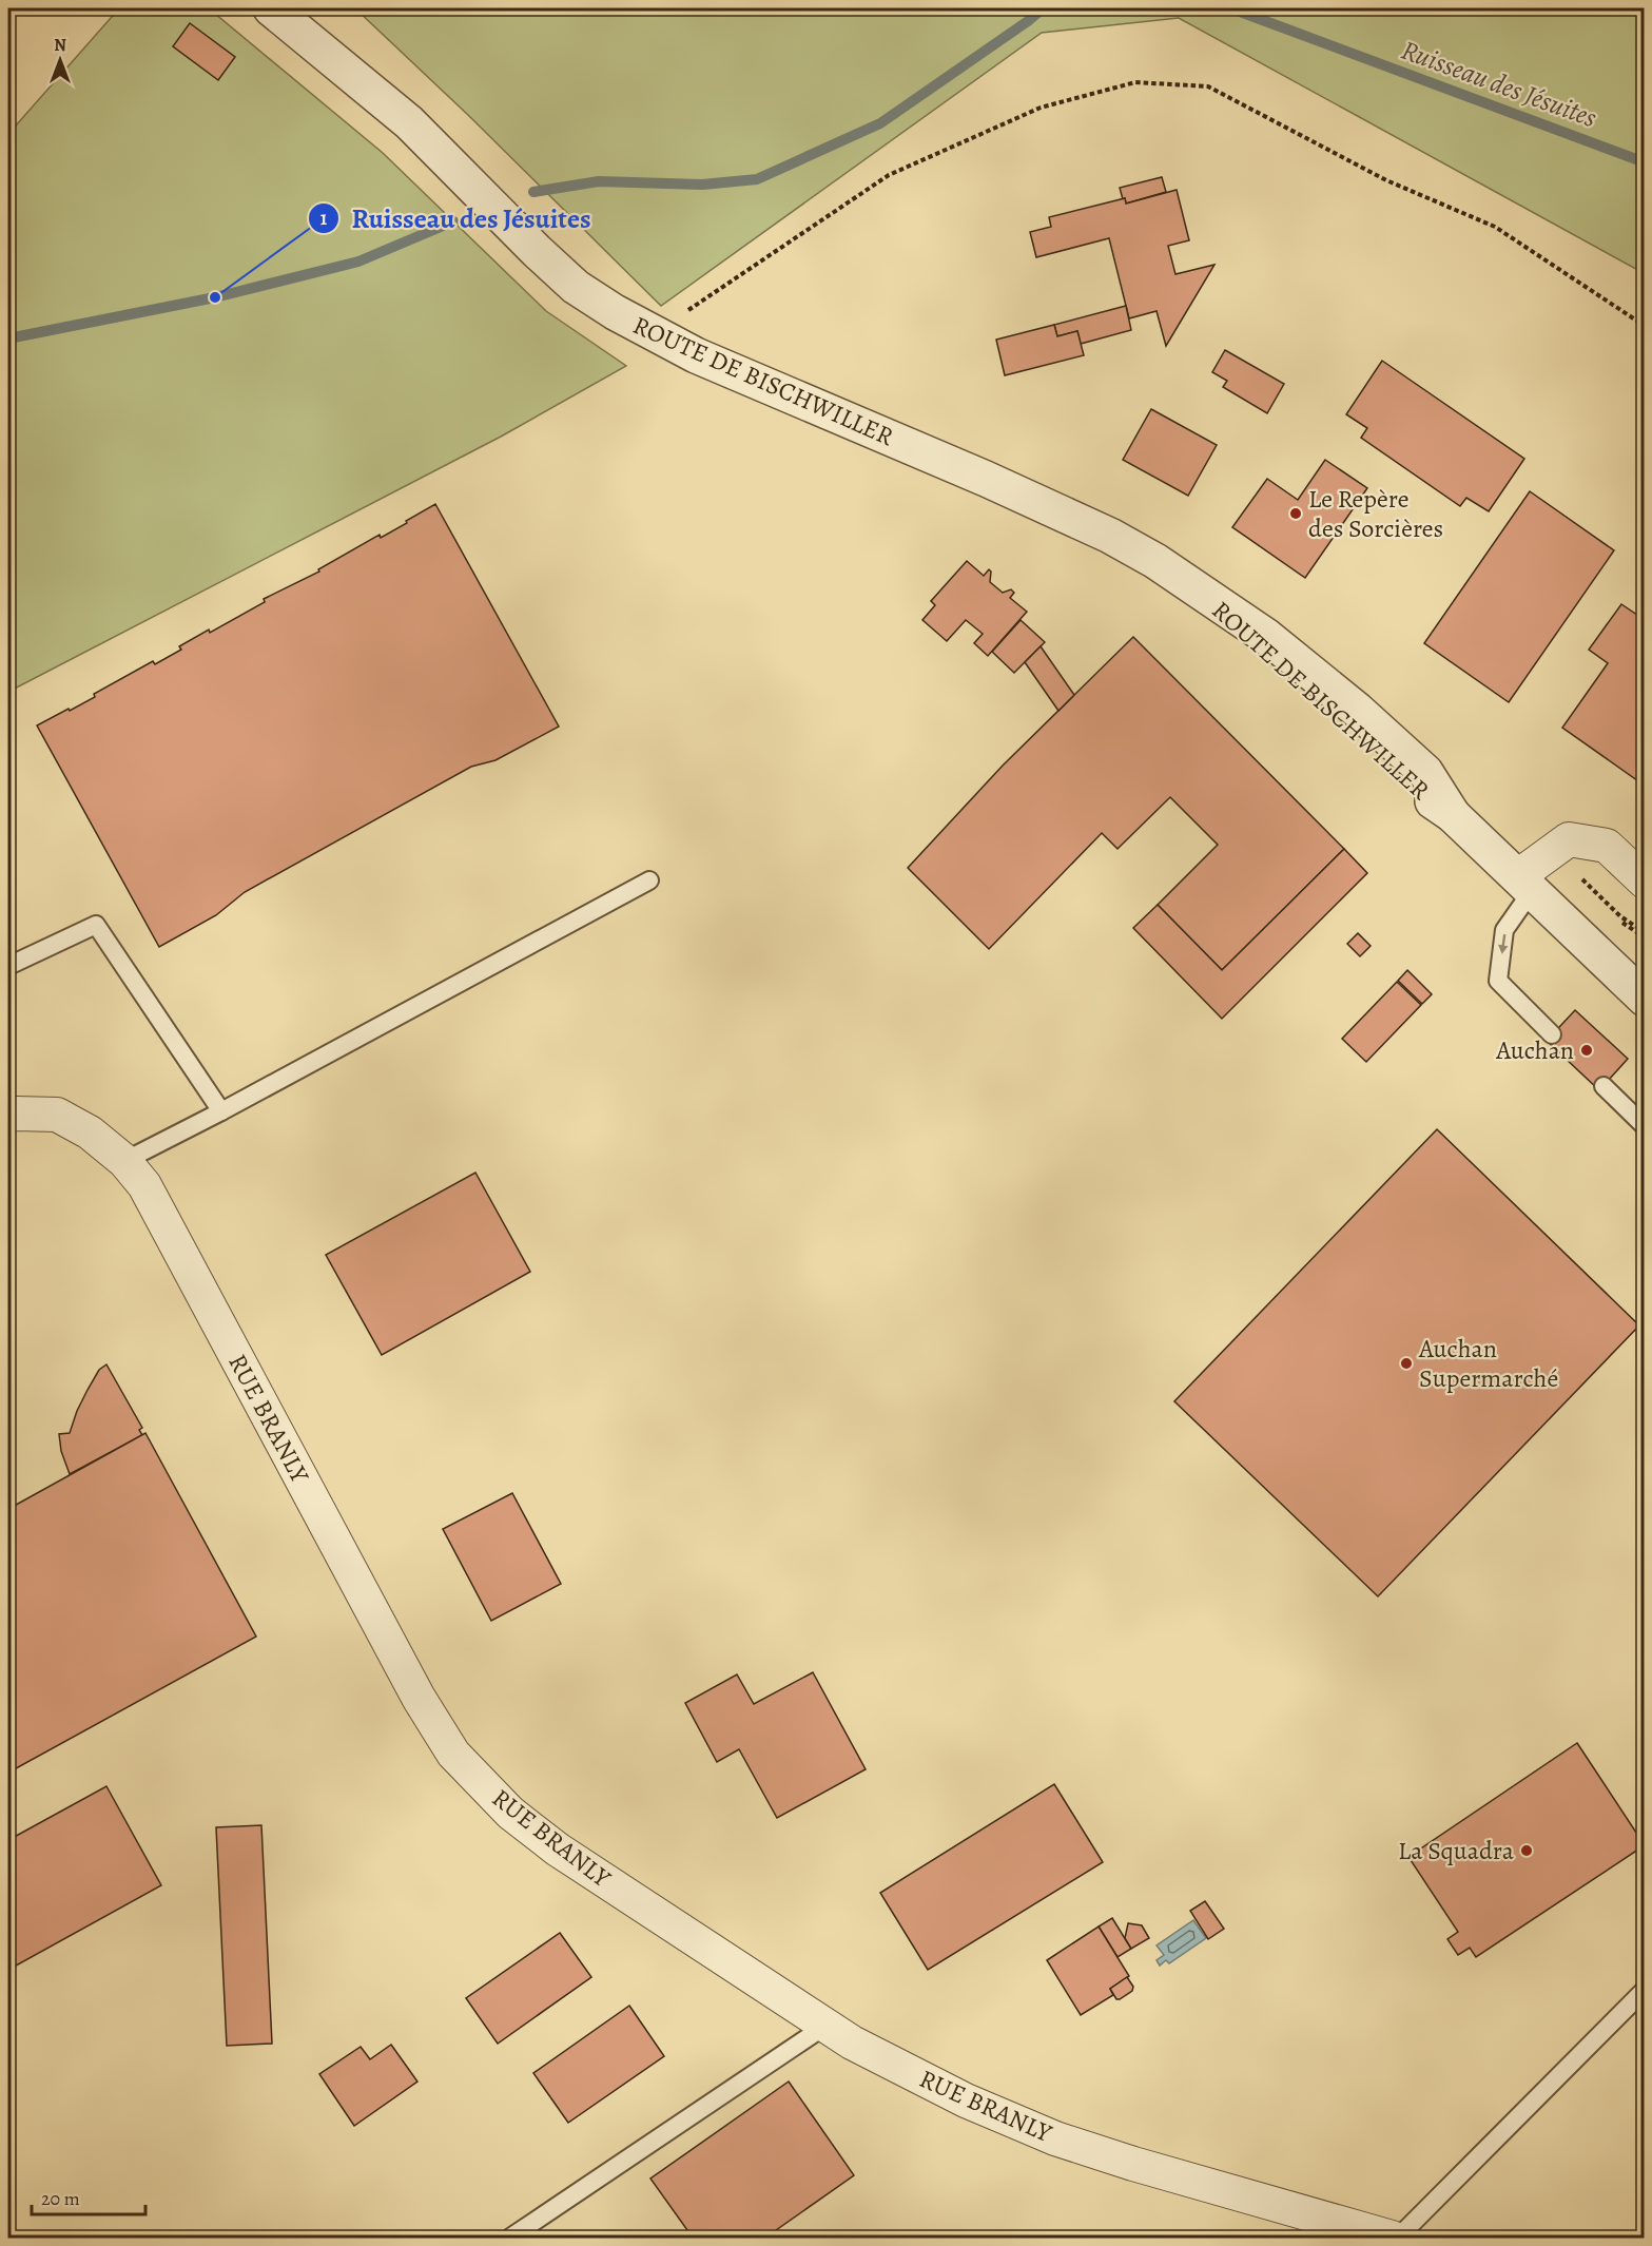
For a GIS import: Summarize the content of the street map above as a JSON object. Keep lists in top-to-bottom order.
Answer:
{
  "streets": {
    "street": ["ROUTE DE BISCHWILLER", "RUE BRANLY"]
  },
  "water": ["Ruisseau des Jésuites"],
  "places": [
    "Ruisseau des Jésuites",
    "Le Repère des Sorcières",
    "Auchan",
    "Auchan Supermarché",
    "La Squadra"
  ],
  "scale_bar": "20 m",
  "north": "top"
}
